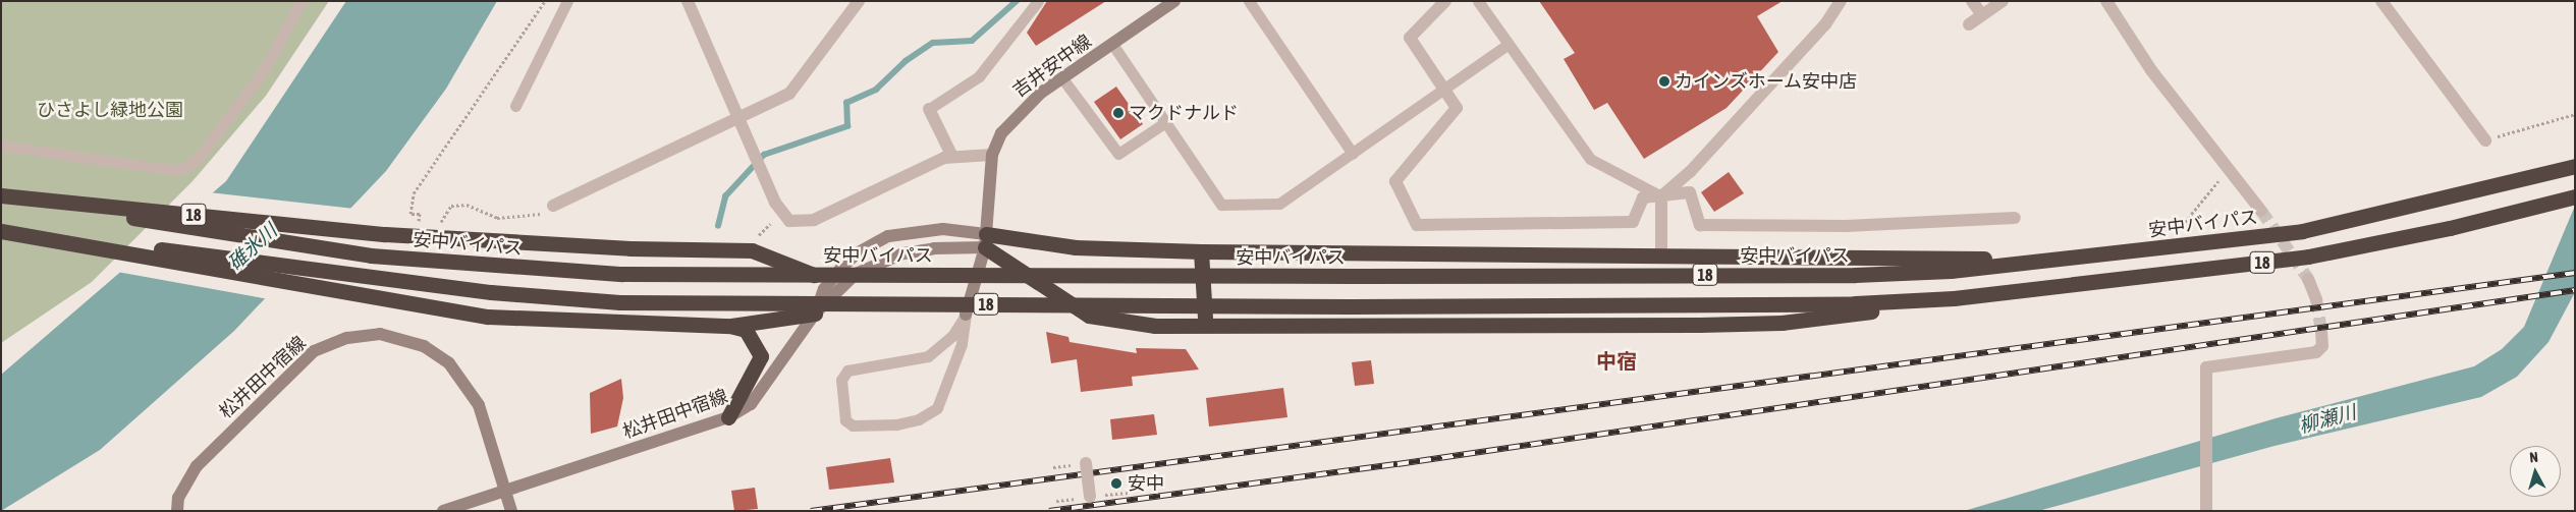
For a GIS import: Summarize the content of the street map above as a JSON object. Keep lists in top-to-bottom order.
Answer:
{
  "streets": {
    "highway": ["18", "安中バイパス"],
    "main road": ["吉井安中線", "松井田中宿線"]
  },
  "crossings": [
    ["吉井安中線", "松井田中宿線"],
    ["18", "安中バイパス"],
    ["18", "松井田中宿線"]
  ],
  "districts": ["中宿"],
  "water": ["碓氷川", "柳瀬川"],
  "parks": ["ひさよし緑地公園"],
  "places": ["カインズホーム安中店", "マクドナルド", "安中"],
  "north": "top"
}
